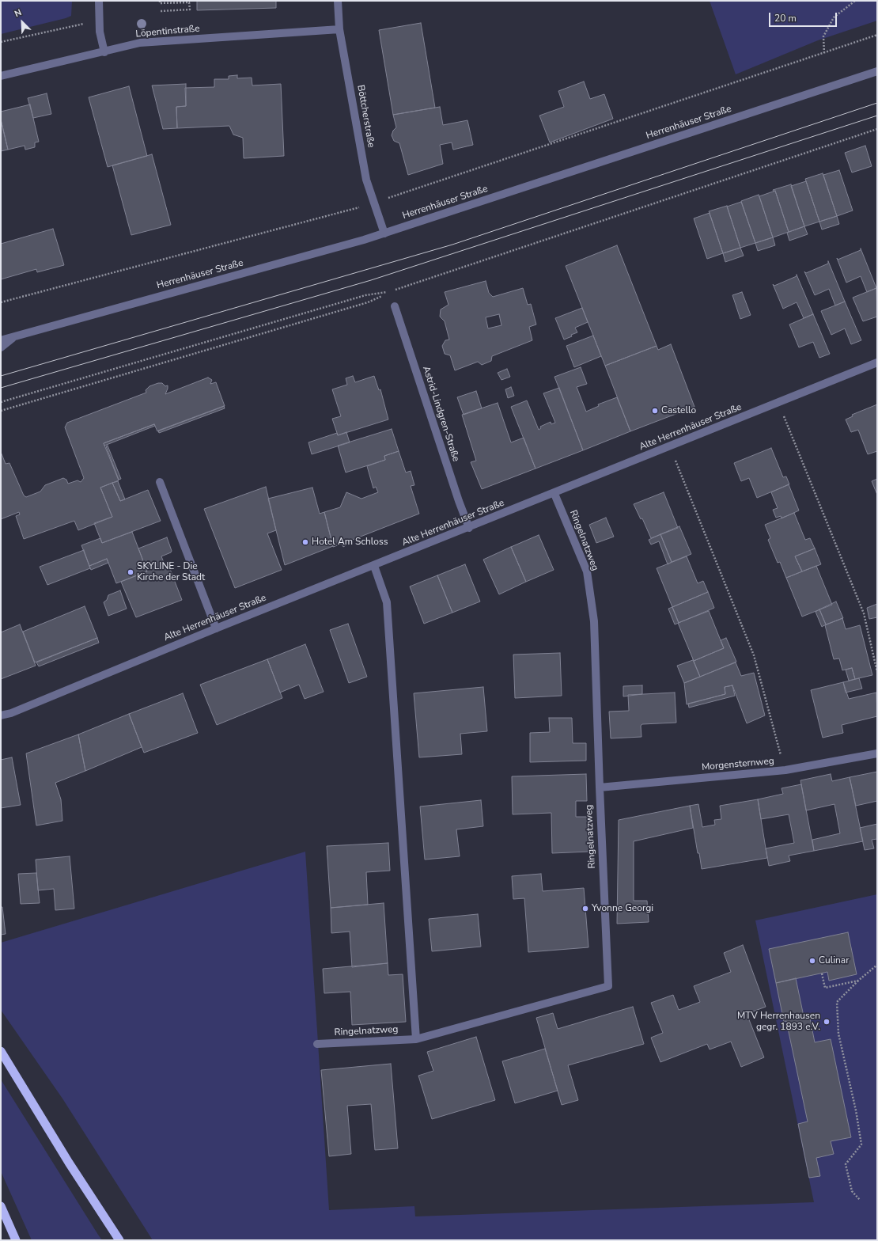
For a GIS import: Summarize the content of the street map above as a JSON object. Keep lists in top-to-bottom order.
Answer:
{
  "streets": {
    "street": [
      "Löpentinstraße",
      "Böttcherstraße",
      "Herrenhäuser Straße",
      "Astrid-Lindgren-Straße",
      "Alte Herrenhäuser Straße",
      "Ringelnatzweg",
      "Morgensternweg"
    ]
  },
  "crossings": [
    ["Löpentinstraße", "Böttcherstraße"],
    ["Böttcherstraße", "Herrenhäuser Straße"],
    ["Astrid-Lindgren-Straße", "Alte Herrenhäuser Straße"],
    ["Alte Herrenhäuser Straße", "Ringelnatzweg"],
    ["Ringelnatzweg", "Morgensternweg"]
  ],
  "places": [
    "Castello",
    "Hotel Am Schloss",
    "SKYLINE - Die Kirche der Stadt",
    "Yvonne Georgi",
    "Culinar",
    "MTV Herrenhausen gegr. 1893 e.V."
  ],
  "scale_bar": "20 m",
  "north": "top left"
}
